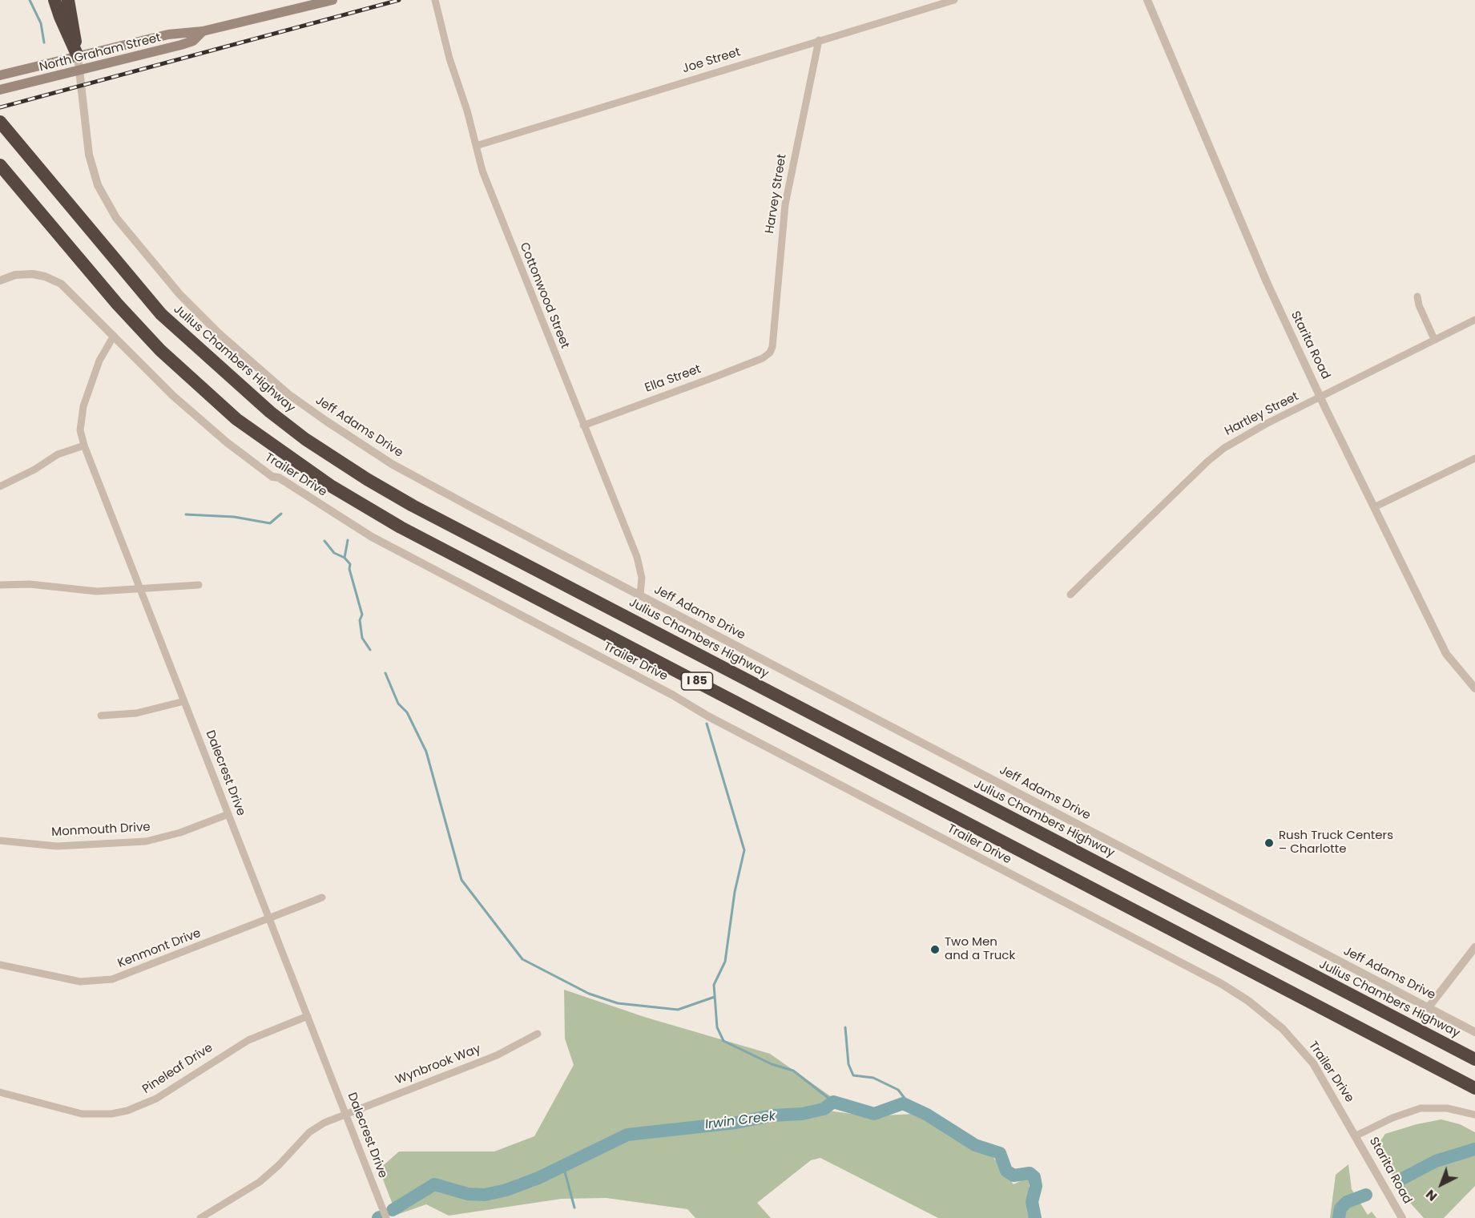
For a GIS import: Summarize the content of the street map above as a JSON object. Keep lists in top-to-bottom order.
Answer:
{
  "streets": {
    "highway": ["Julius Chambers Highway", "I 85"],
    "main road": ["North Graham Street"],
    "street": [
      "Joe Street",
      "Harvey Street",
      "Cottonwood Street",
      "Starita Road",
      "Ella Street",
      "Hartley Street",
      "Jeff Adams Drive",
      "Trailer Drive",
      "Dalecrest Drive",
      "Monmouth Drive",
      "Kenmont Drive",
      "Wynbrook Way",
      "Pineleaf Drive"
    ]
  },
  "crossings": [
    ["North Graham Street", "Jeff Adams Drive"],
    ["Joe Street", "Harvey Street"],
    ["Joe Street", "Cottonwood Street"],
    ["Harvey Street", "Ella Street"],
    ["Cottonwood Street", "Ella Street"],
    ["Cottonwood Street", "Jeff Adams Drive"],
    ["Starita Road", "Hartley Street"],
    ["Starita Road", "Trailer Drive"],
    ["Trailer Drive", "Dalecrest Drive"],
    ["Dalecrest Drive", "Monmouth Drive"],
    ["Dalecrest Drive", "Kenmont Drive"],
    ["Dalecrest Drive", "Wynbrook Way"],
    ["Dalecrest Drive", "Pineleaf Drive"]
  ],
  "water": ["Irwin Creek"],
  "places": ["Rush Truck Centers – Charlotte", "Two Men and a Truck"],
  "north": "bottom left"
}
